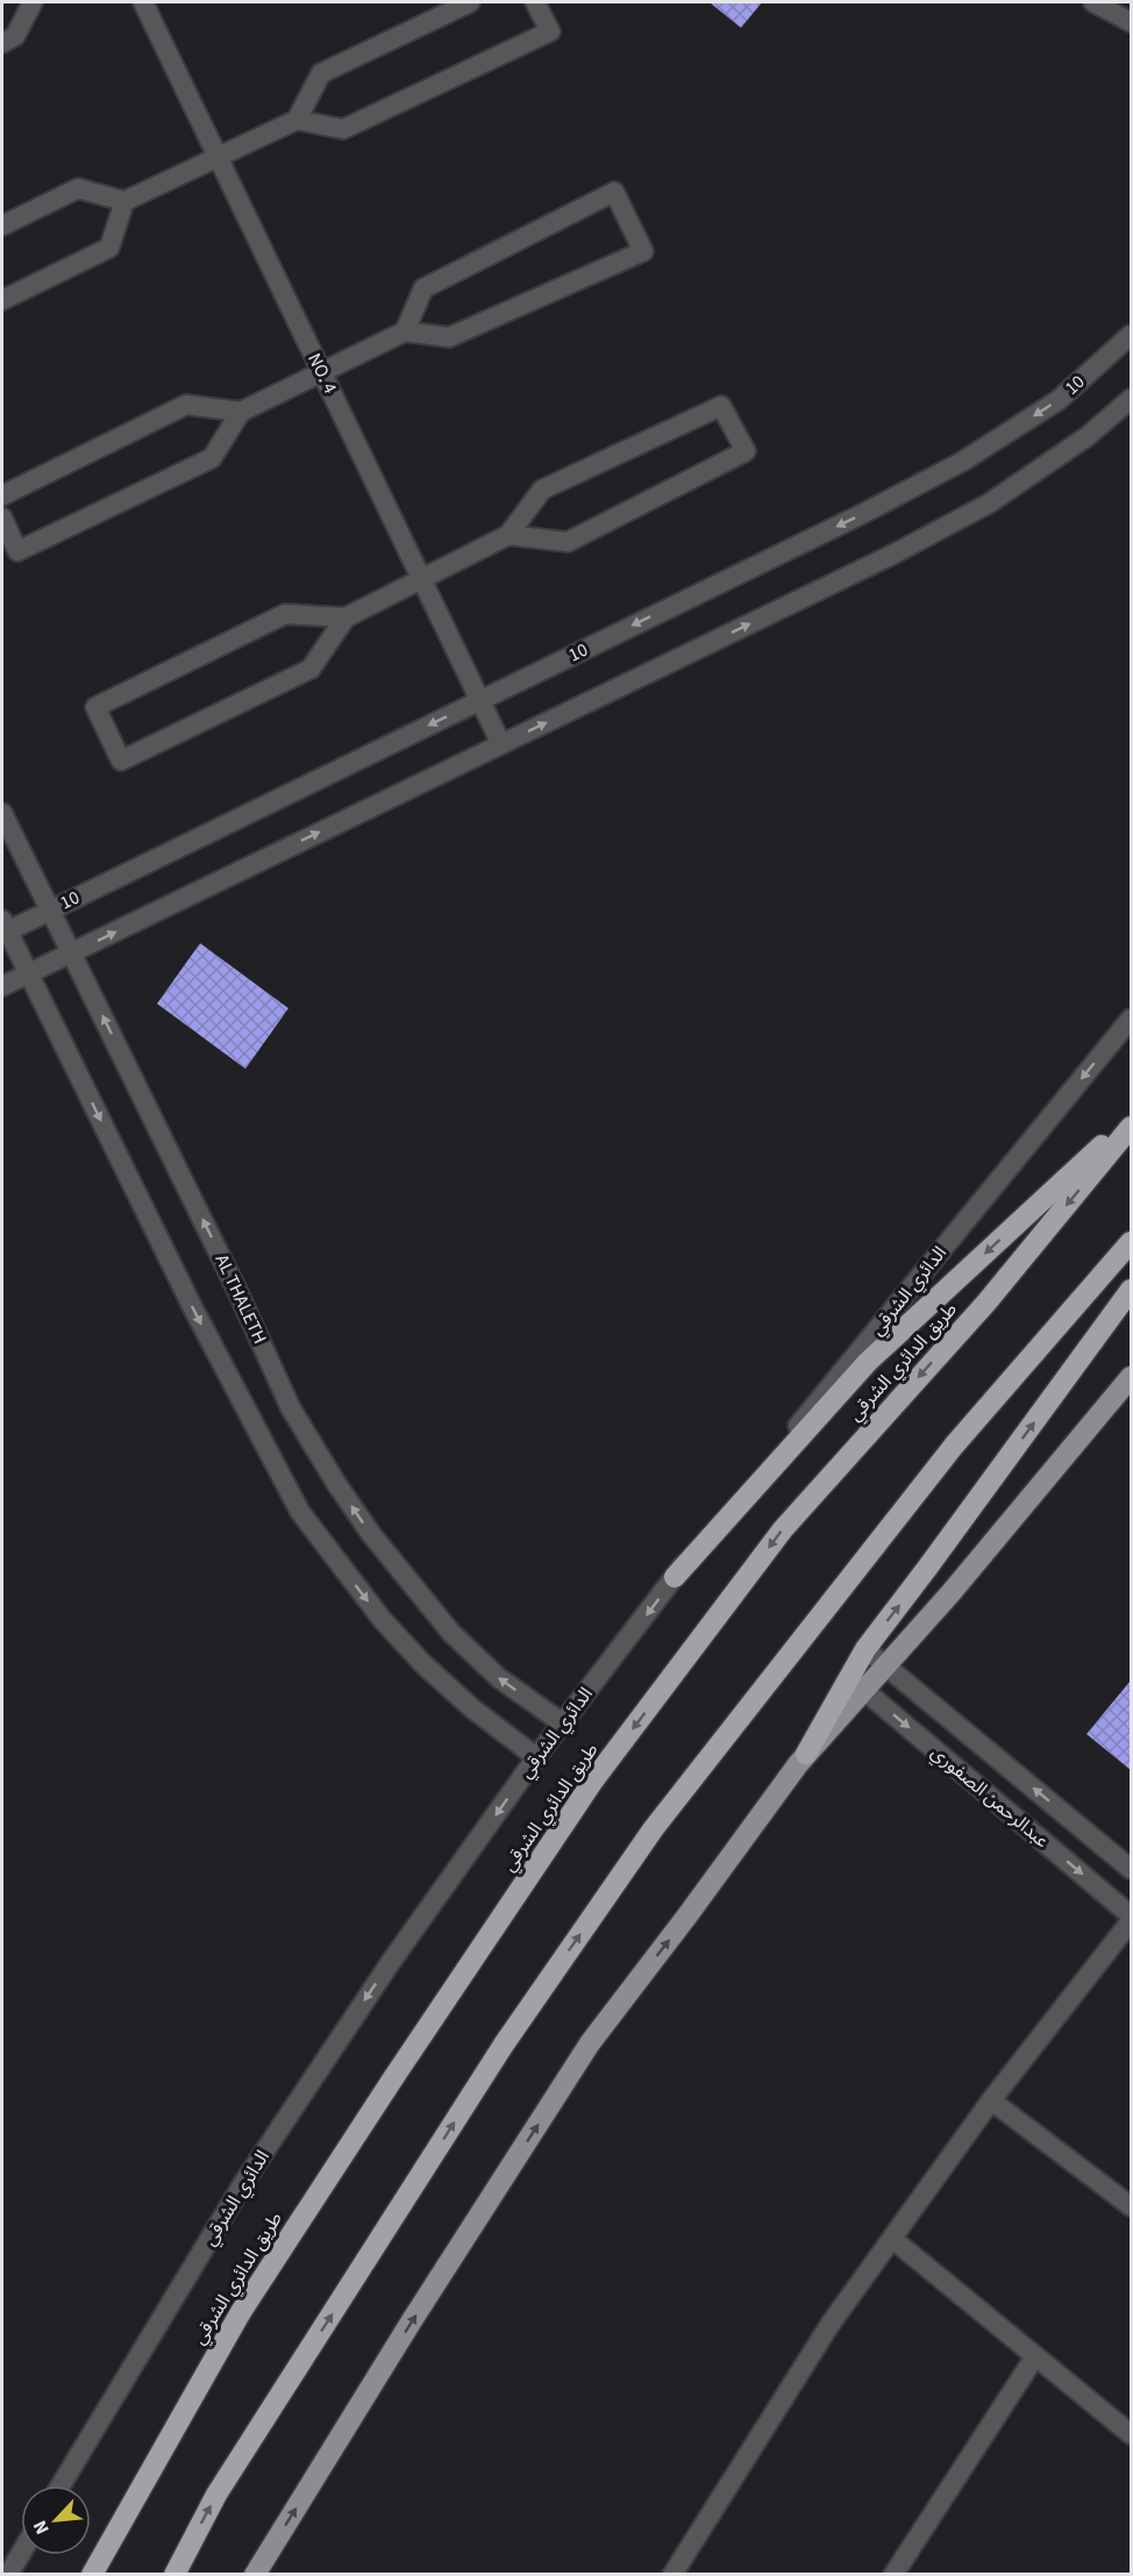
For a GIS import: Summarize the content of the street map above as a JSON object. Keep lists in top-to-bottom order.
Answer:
{
  "streets": {
    "highway": ["طريق الدائري الشرقي"],
    "street": [
      "NO. 4",
      "10",
      "الدائري الشرقي",
      "AL THALETH",
      "عبدالرحمن الصفوري"
    ]
  },
  "crossings": [
    ["NO. 4", "10"],
    ["10", "AL THALETH"],
    ["الدائري الشرقي", "AL THALETH"]
  ],
  "one_way": ["الدائري الشرقي"],
  "north": "bottom left"
}
